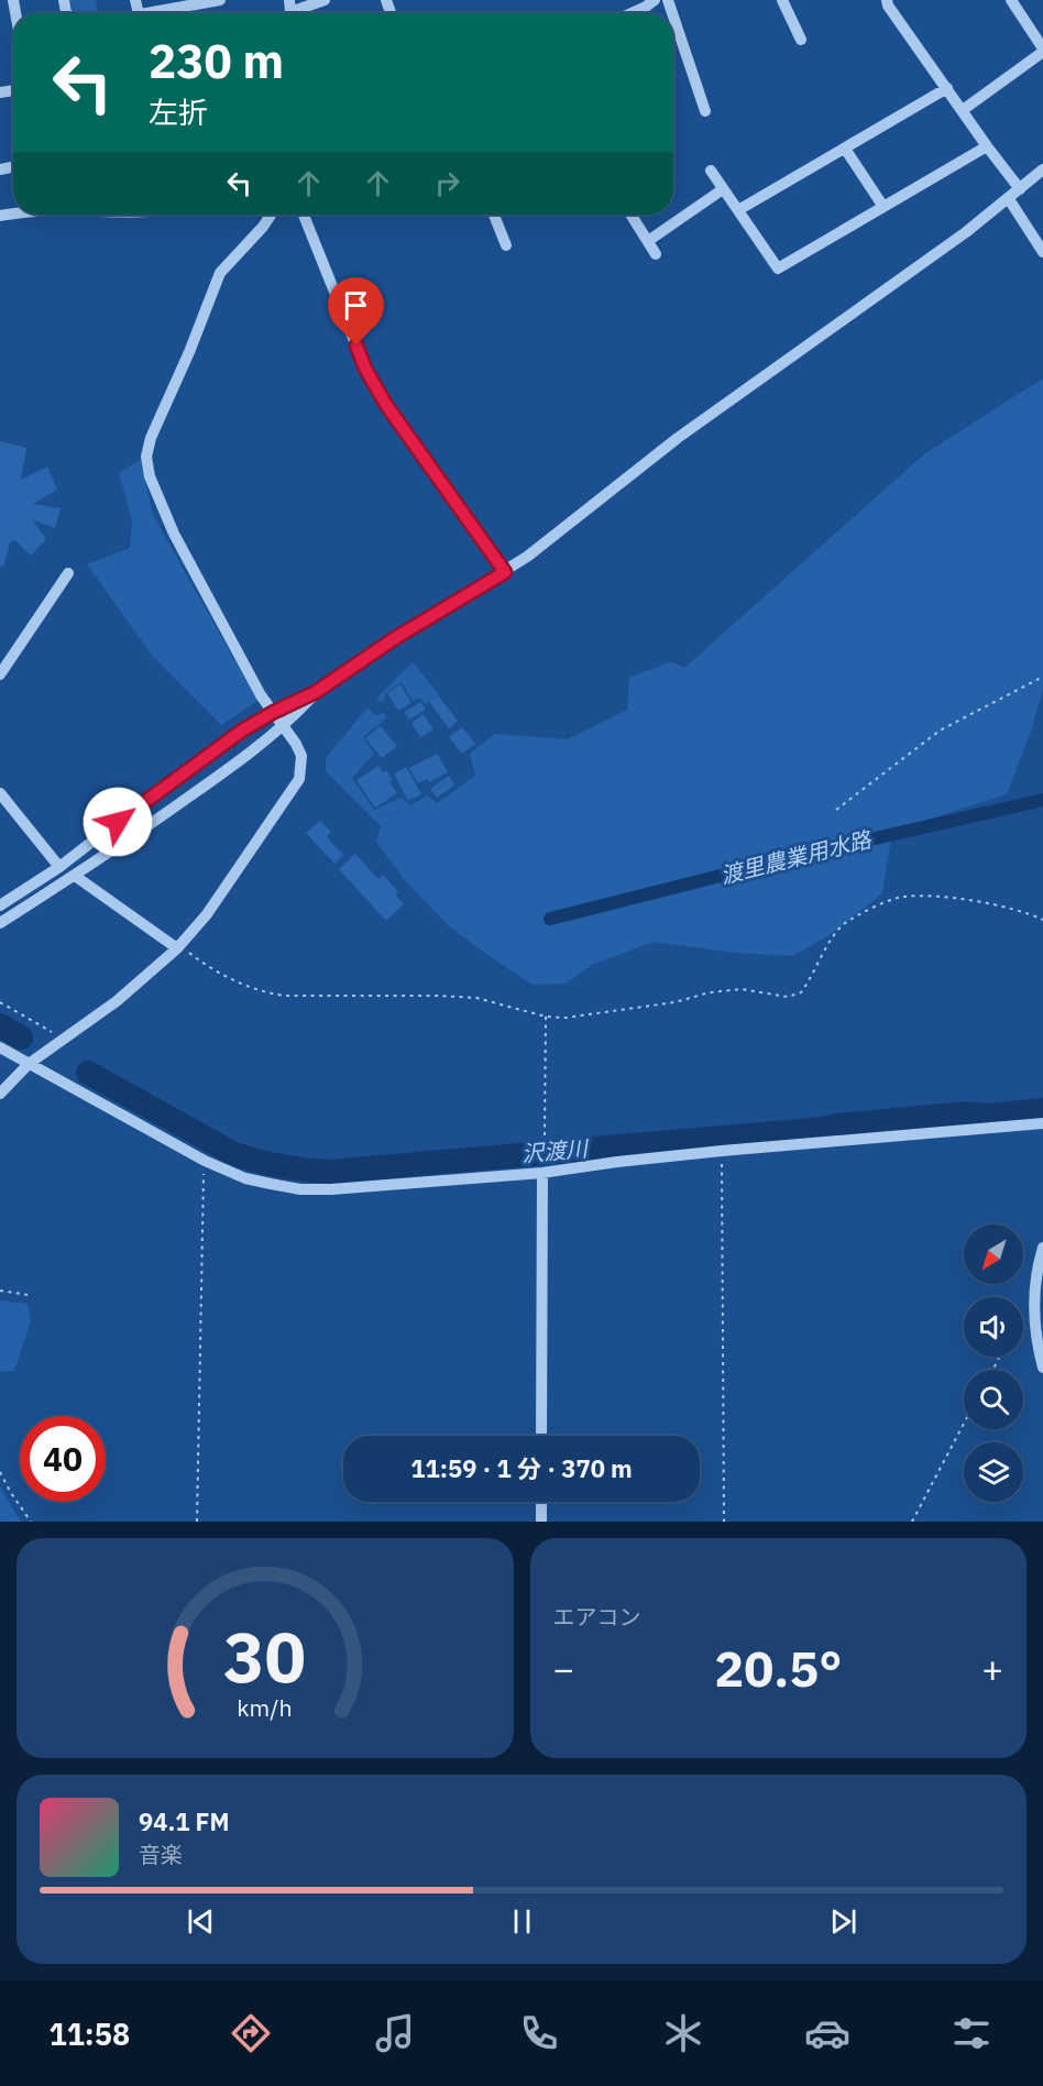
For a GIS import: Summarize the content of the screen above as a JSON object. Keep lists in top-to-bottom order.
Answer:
{
  "water": ["渡里農業用水路", "沢渡川"],
  "north": "bottom left",
  "page": {
    "turn": ["230 m", "左折"],
    "limit": "40",
    "trip": "11:59 · 1 分 · 370 m",
    "tile": "エアコン",
    "heat": ["−", "20.5°", "+"],
    "song": ["94.1 FM", "音楽"],
    "tabs": "11:58",
    "gauge": ["30", "km/h"]
  }
}
